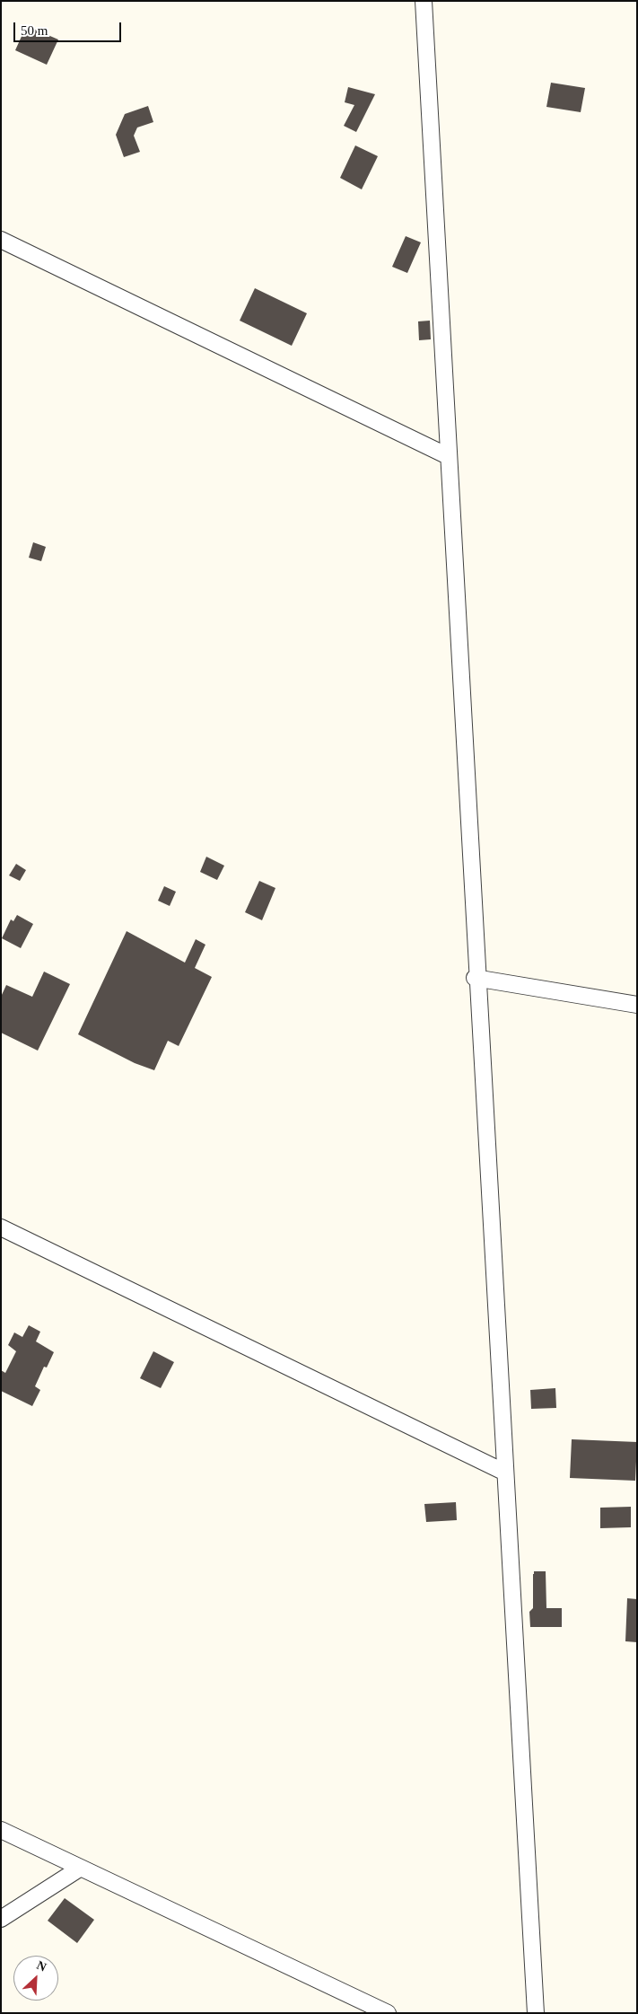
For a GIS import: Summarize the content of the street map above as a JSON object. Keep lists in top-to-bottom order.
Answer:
{
  "scale_bar": "50 m",
  "north": "top right"
}
